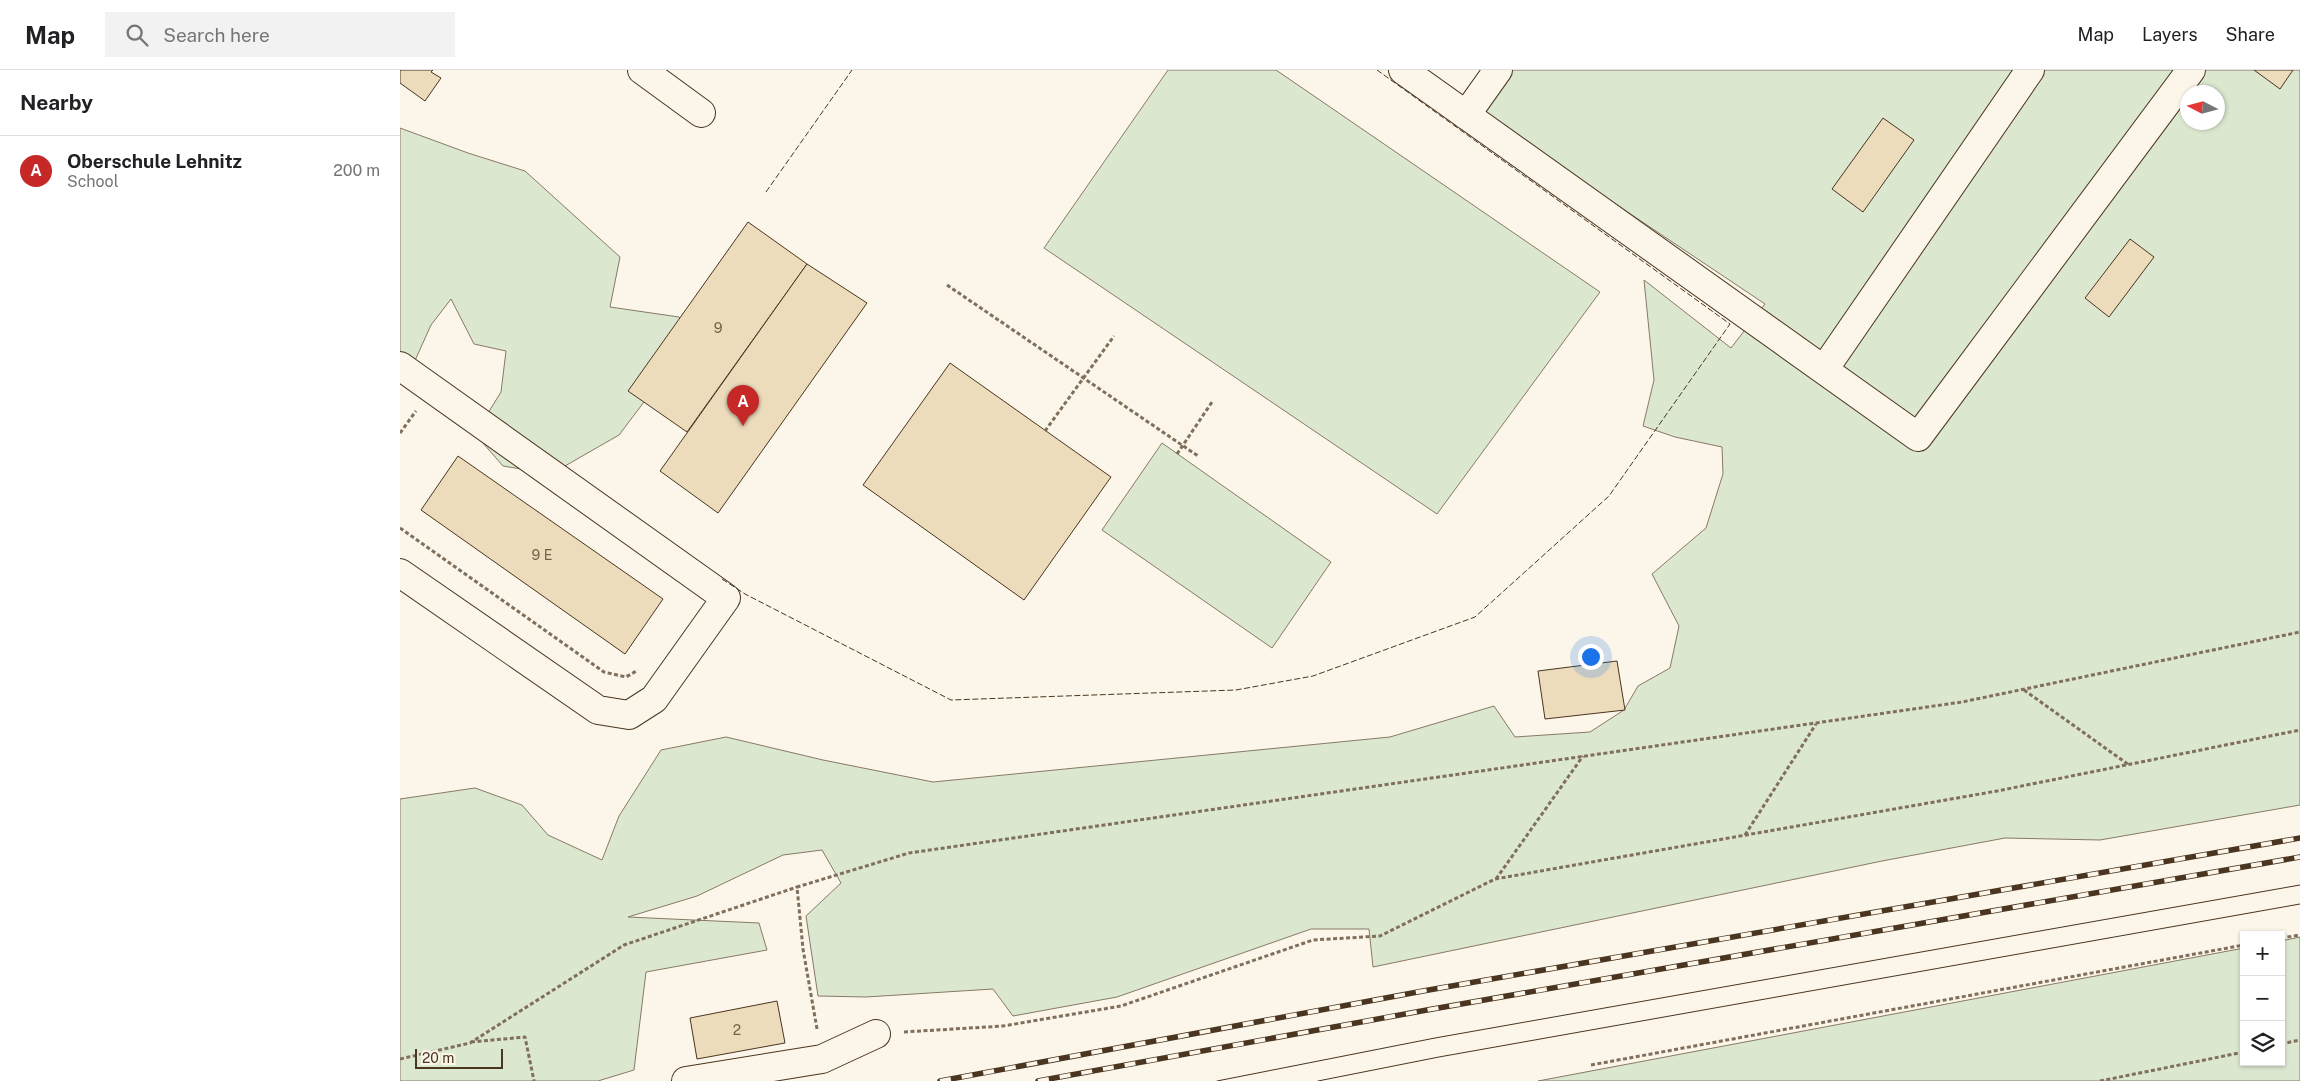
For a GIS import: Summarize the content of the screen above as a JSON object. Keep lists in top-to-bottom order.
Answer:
{
  "house_numbers": ["9", "9 E", "2"],
  "scale_bar": "20 m",
  "north": "left",
  "page": {
    "header": "Map",
    "search": "Search here",
    "nav": ["Map", "Layers", "Share"],
    "heading": "Nearby",
    "list": [
      {
        "mark": "A",
        "name": "Oberschule Lehnitz",
        "note": "School",
        "value": "200 m"
      }
    ],
    "pins": "A",
    "map_buttons": ["+", "−"],
    "scale": "20 m"
  }
}
